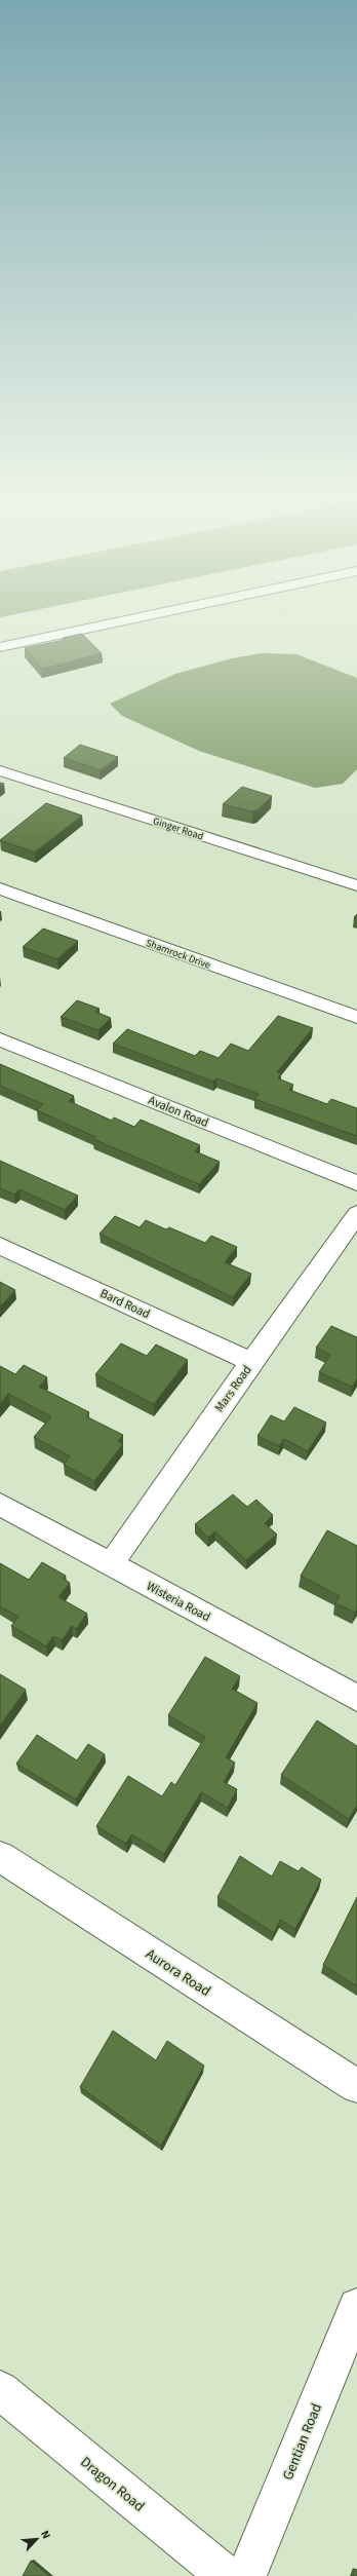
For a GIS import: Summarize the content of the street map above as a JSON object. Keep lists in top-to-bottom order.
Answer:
{
  "streets": {
    "street": [
      "Ginger Road",
      "Shamrock Drive",
      "Avalon Road",
      "Bard Road",
      "Mars Road",
      "Wisteria Road",
      "Aurora Road",
      "Gentian Road",
      "Dragon Road"
    ]
  },
  "crossings": [
    ["Bard Road", "Mars Road"],
    ["Mars Road", "Wisteria Road"]
  ],
  "north": "top right"
}
